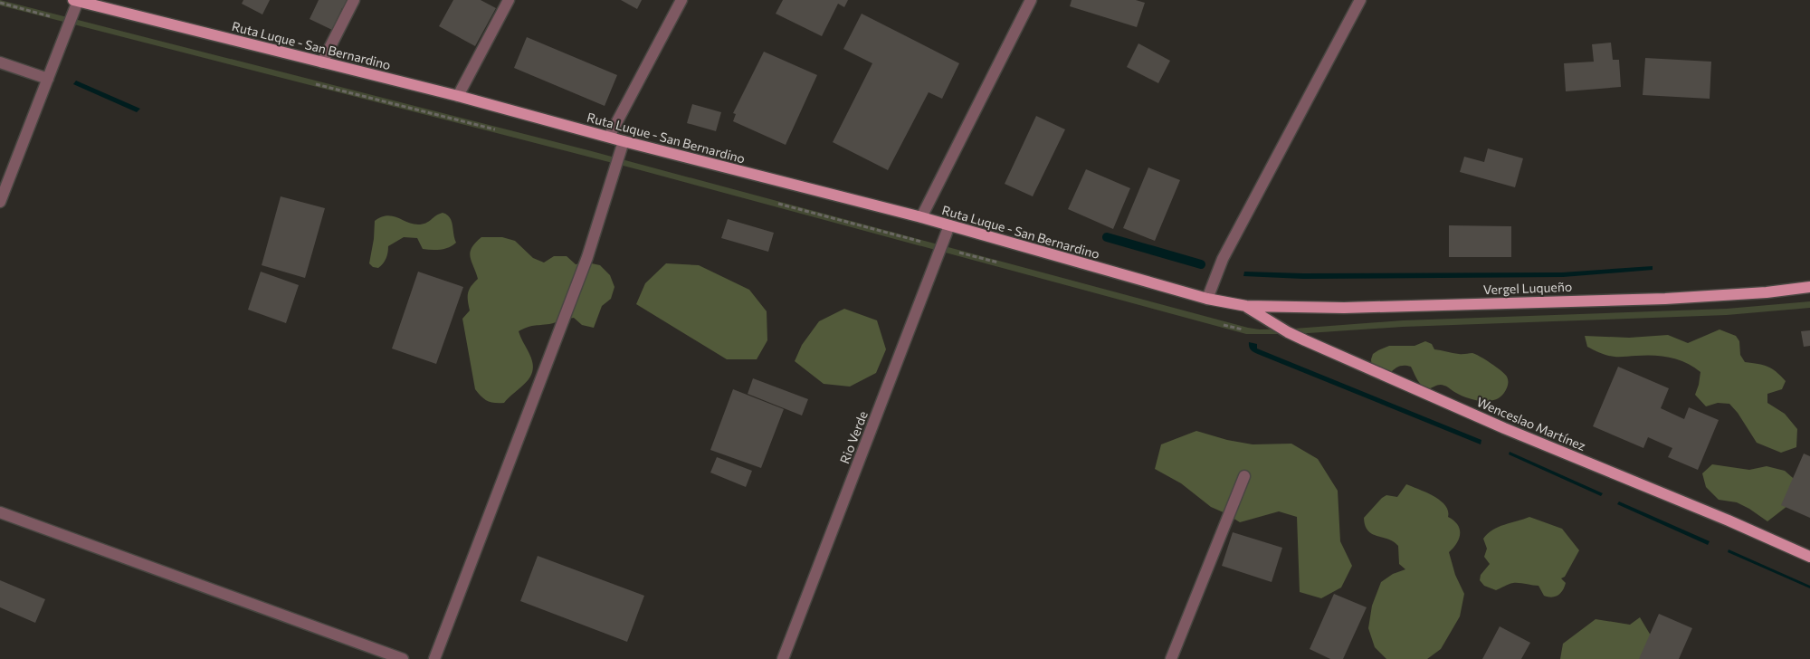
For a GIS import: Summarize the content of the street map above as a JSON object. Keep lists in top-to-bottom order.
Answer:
{
  "streets": {
    "main road": ["Ruta Luque - San Bernardino", "Vergel Luqueño", "Wenceslao Martínez"],
    "street": ["Rio Verde"]
  },
  "crossings": [
    ["Ruta Luque - San Bernardino", "Vergel Luqueño"],
    ["Ruta Luque - San Bernardino", "Wenceslao Martínez"],
    ["Ruta Luque - San Bernardino", "Rio Verde"],
    ["Vergel Luqueño", "Wenceslao Martínez"]
  ]
}
